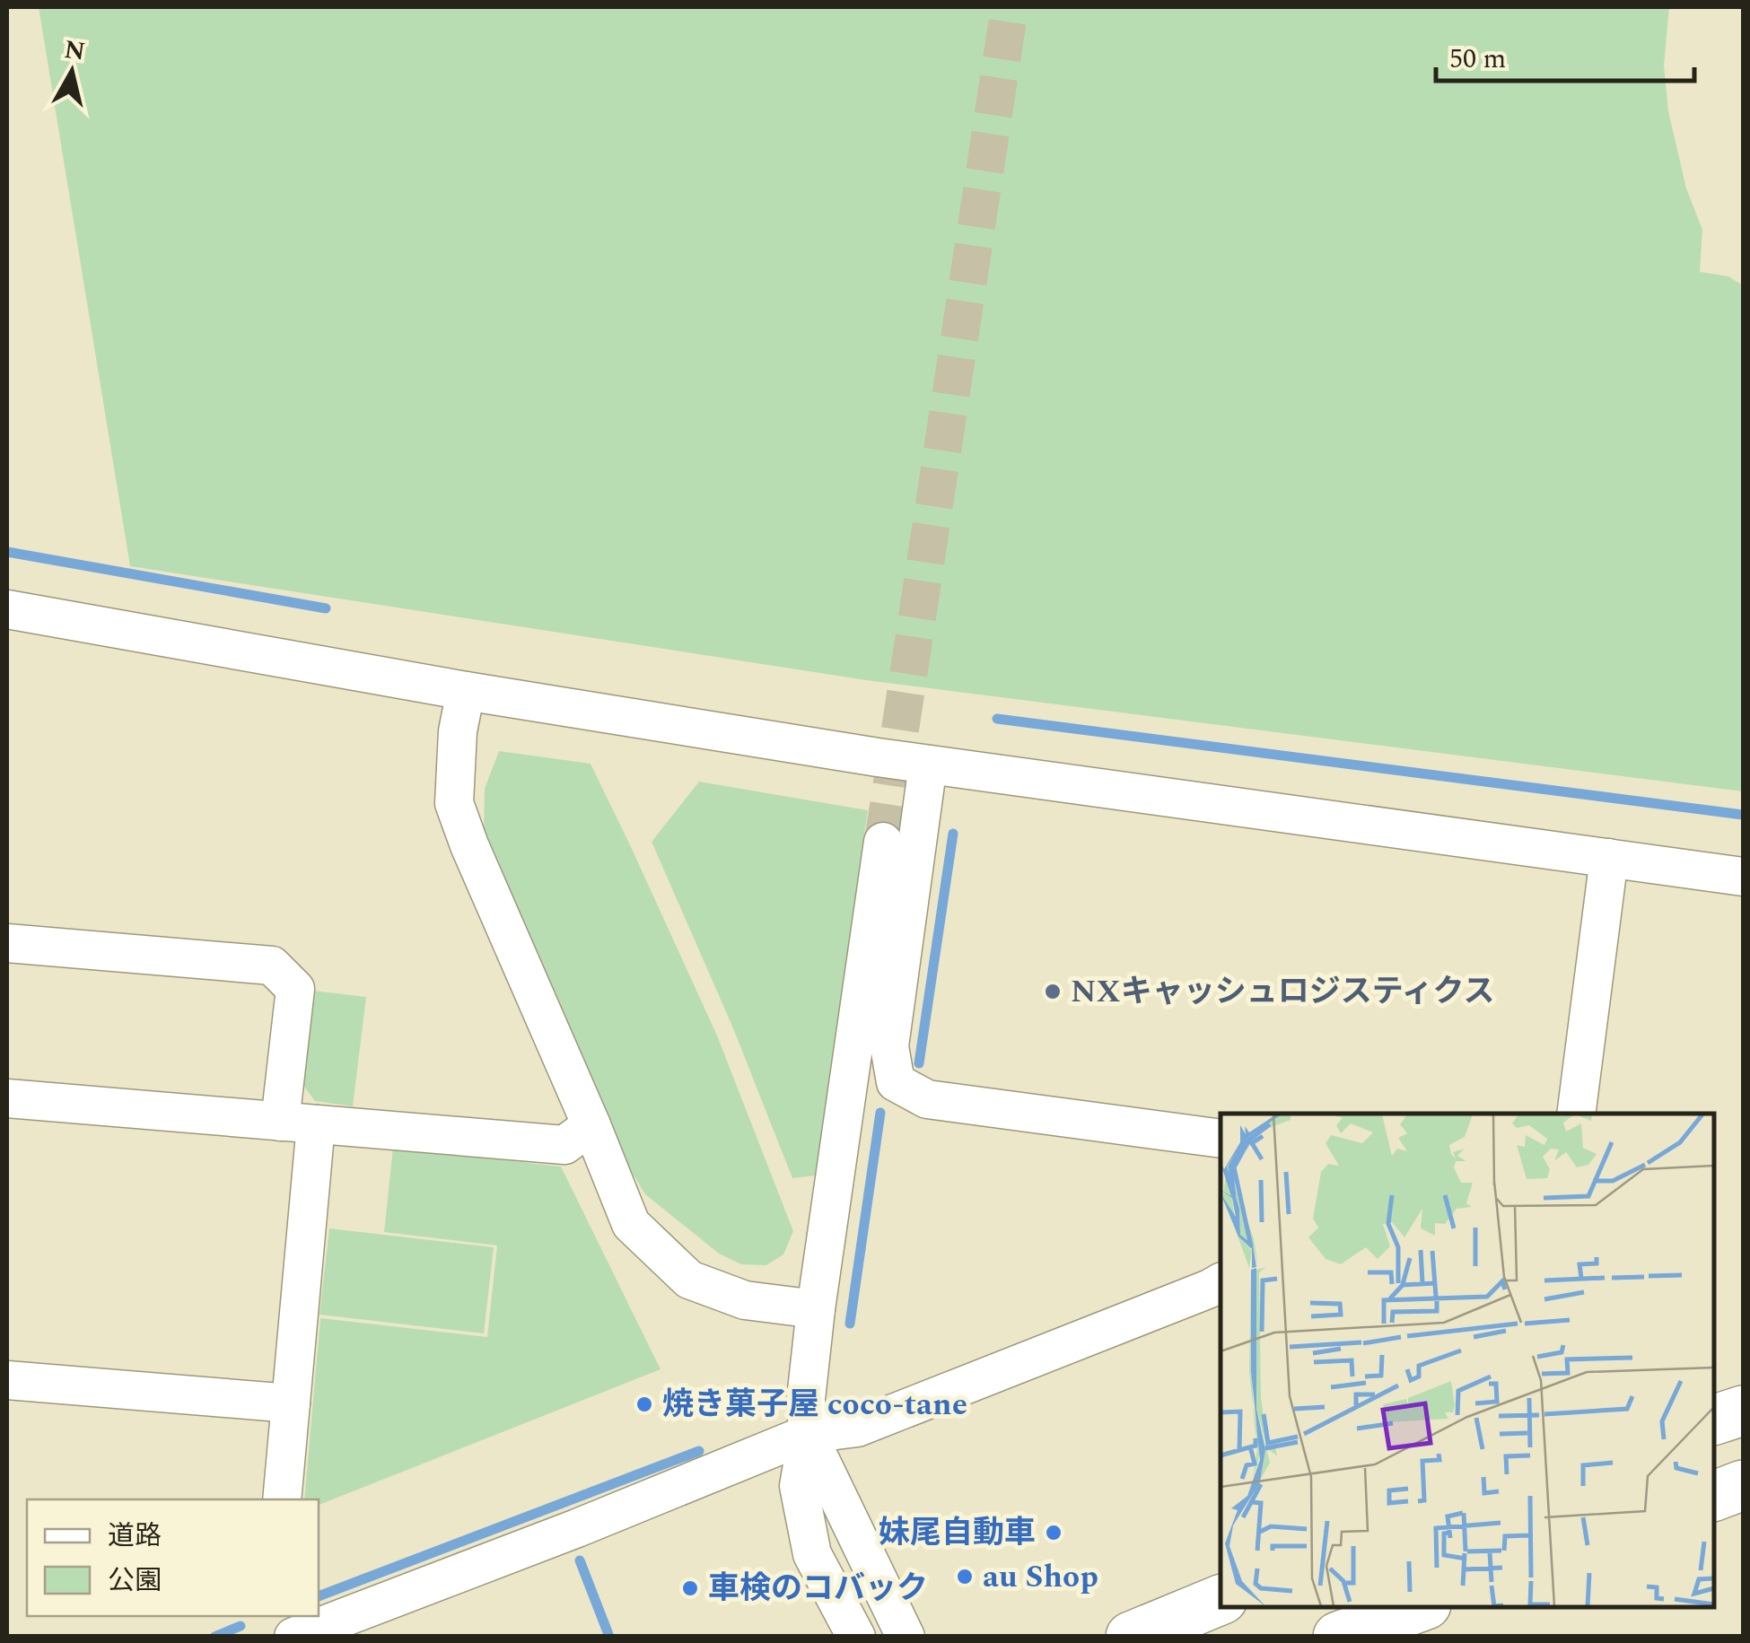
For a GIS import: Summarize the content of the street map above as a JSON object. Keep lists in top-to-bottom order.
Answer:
{
  "places": [
    "NXキャッシュロジスティクス",
    "焼き菓子屋 coco-tane",
    "妹尾自動車",
    "au Shop",
    "車検のコバック"
  ],
  "legend": ["道路", "公園"],
  "scale_bar": "50 m",
  "north": "top"
}
